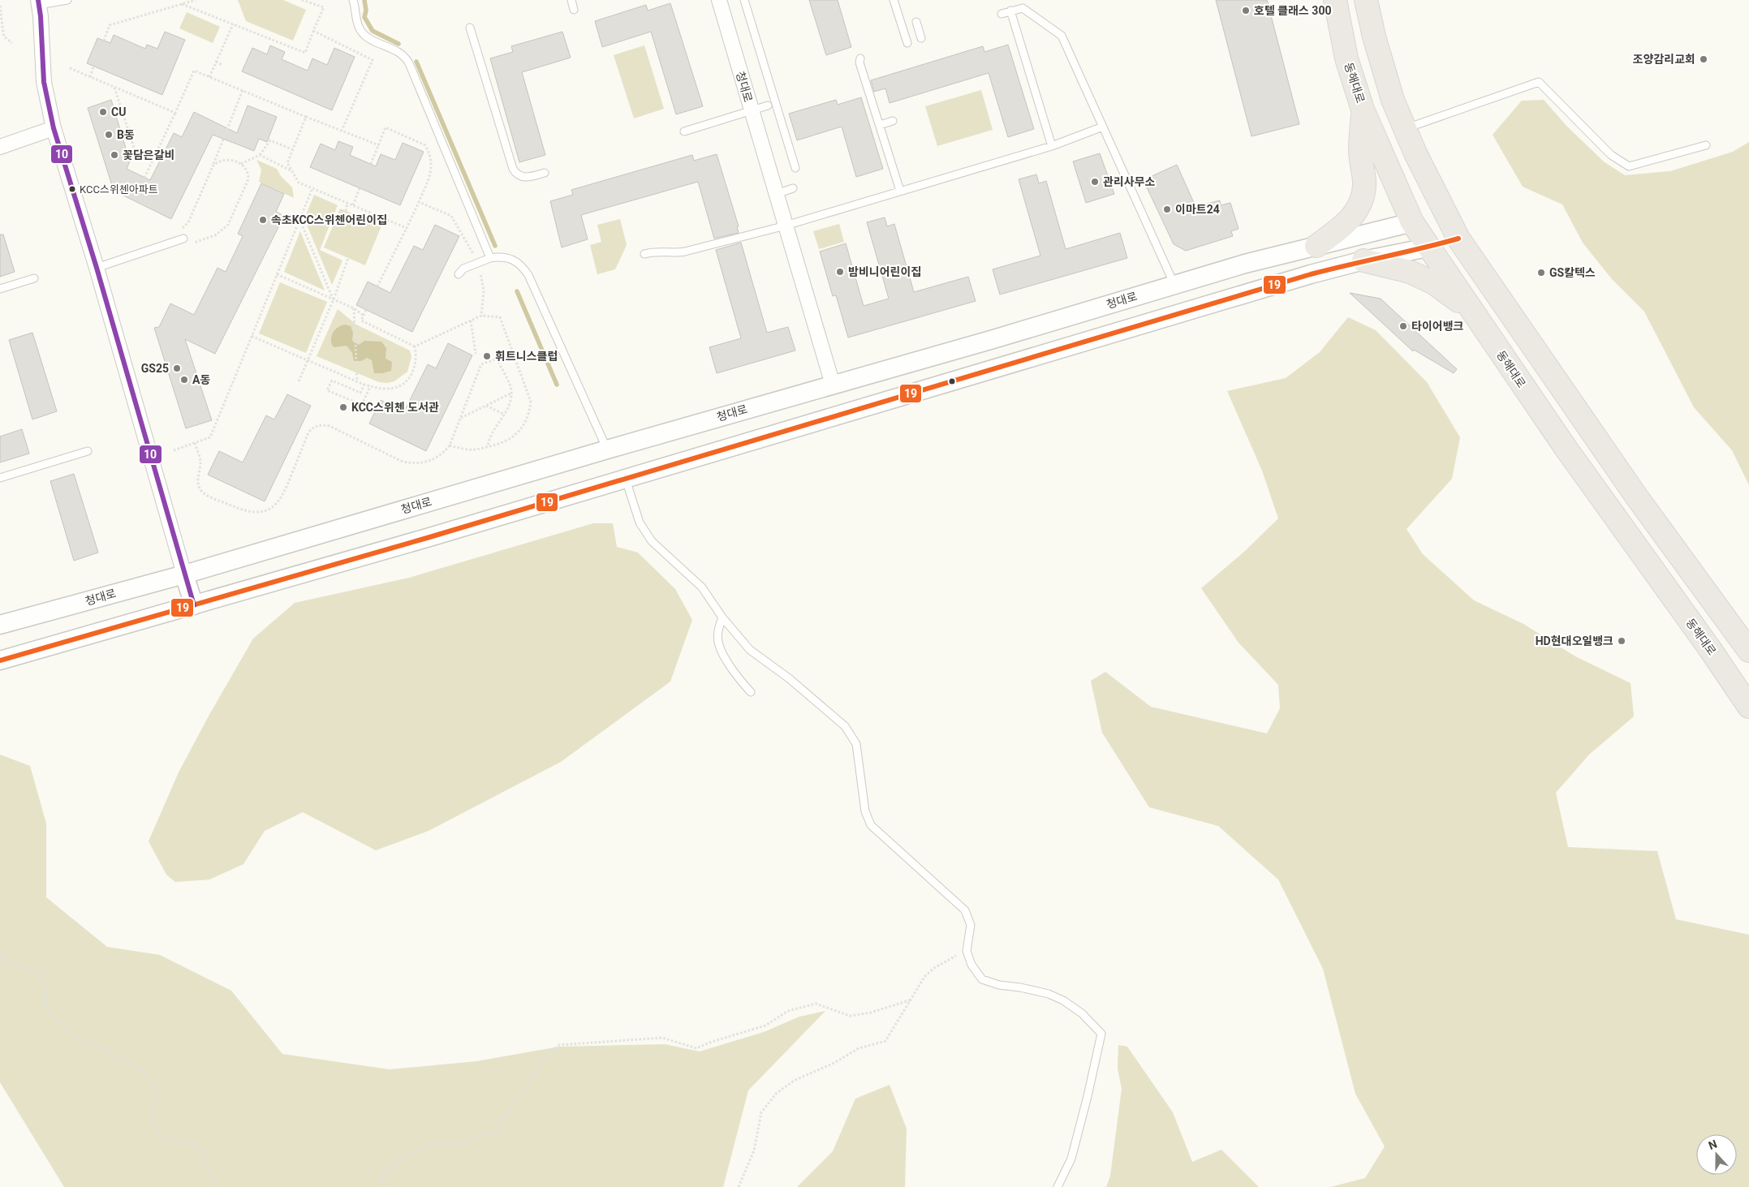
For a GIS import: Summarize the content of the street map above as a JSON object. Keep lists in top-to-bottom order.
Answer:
{
  "streets": {
    "main road": ["동해대로"],
    "street": ["청대로"]
  },
  "crossings": [
    ["동해대로", "청대로"]
  ],
  "places": [
    "호텔 클래스 300",
    "조양감리교회",
    "CU",
    "B동",
    "꽃담은갈비",
    "관리사무소",
    "KCC스위첸아파트",
    "이마트24",
    "속초KCC스위첸어린이집",
    "밤비니어린이집",
    "GS칼텍스",
    "타이어뱅크",
    "휘트니스클럽",
    "GS25",
    "A동",
    "KCC스위첸 도서관",
    "HD현대오일뱅크"
  ],
  "lines": ["transit line 10", "transit line 19"],
  "north": "top"
}
